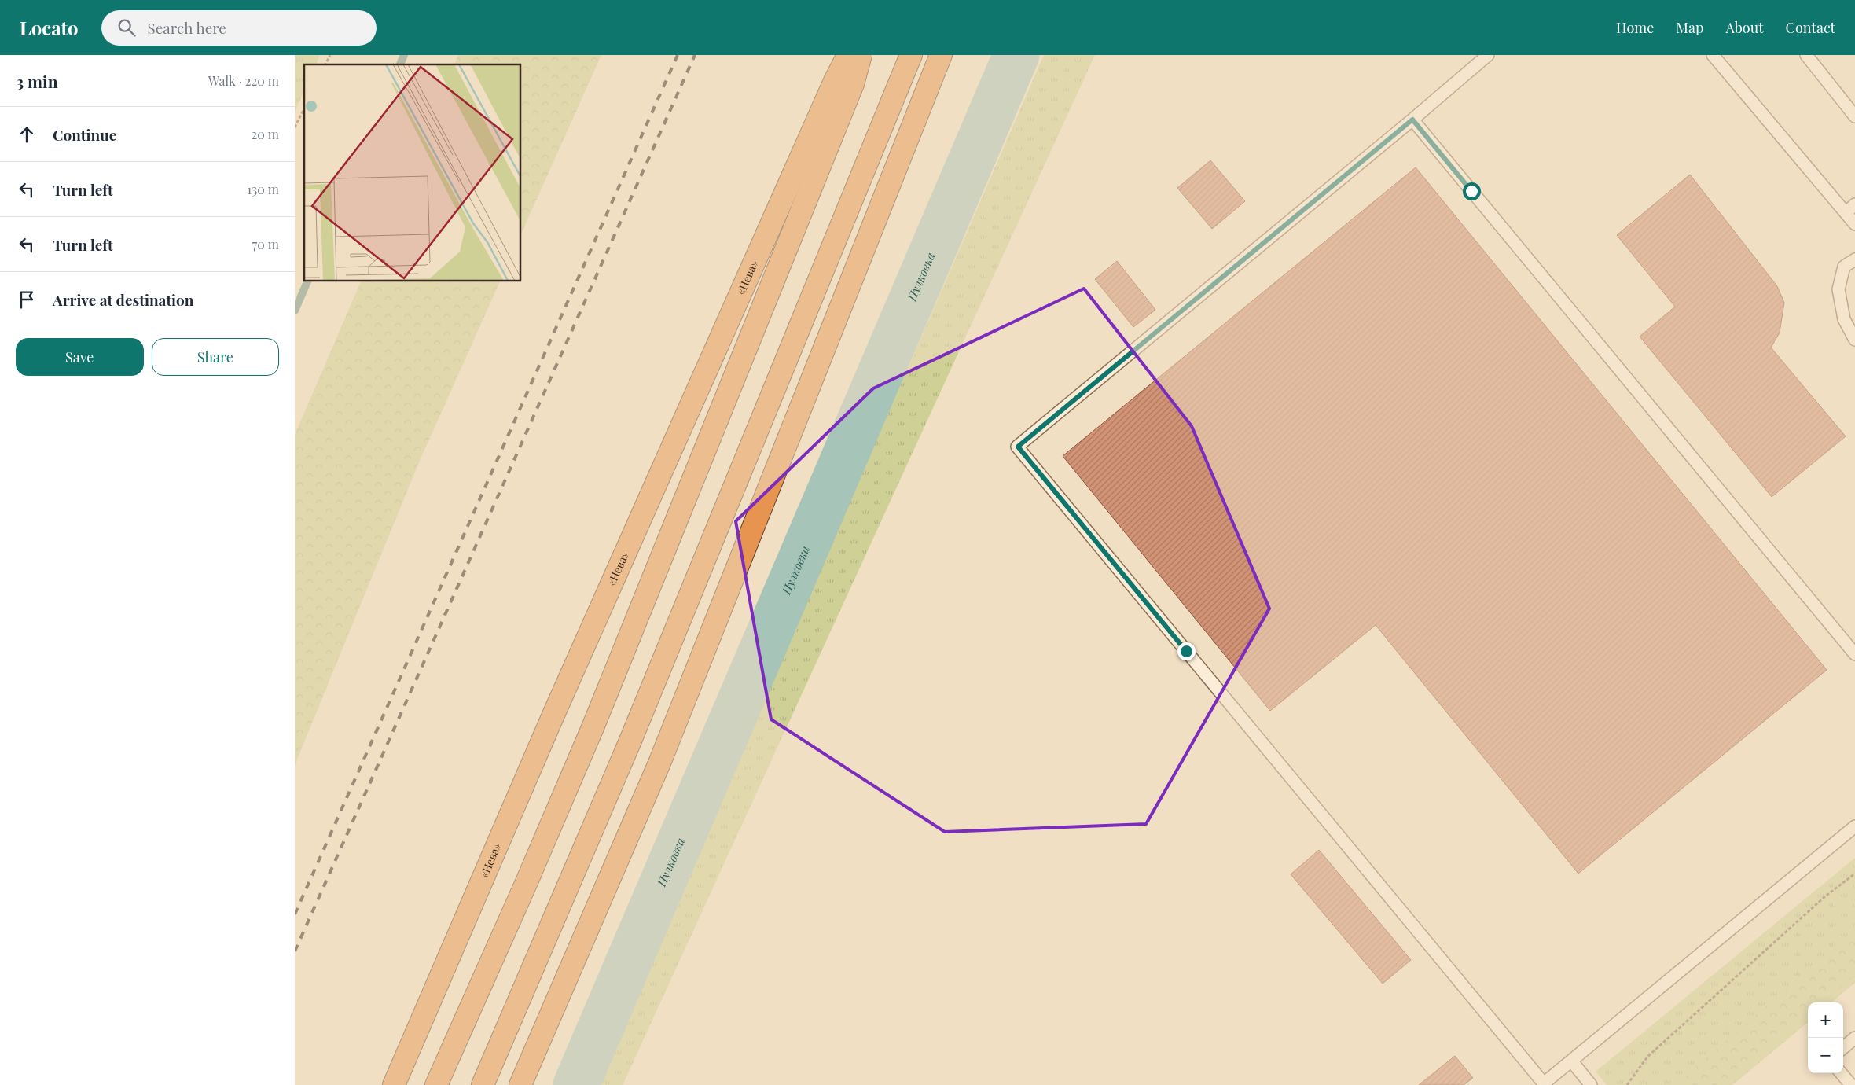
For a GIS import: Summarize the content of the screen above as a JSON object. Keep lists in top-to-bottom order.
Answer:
{
  "streets": {
    "highway": ["«Нева»"]
  },
  "water": ["Пулковка"],
  "page": {
    "header": "Locato",
    "search": "Search here",
    "nav": [
      "Home",
      "Map",
      "About",
      "Contact"
    ],
    "heading": ["3 min", "Walk · 220 m"],
    "list": [
      ["Continue", "20 m"],
      ["Turn left", "130 m"],
      ["Turn left", "70 m"],
      "Arrive at destination"
    ],
    "buttons": ["Save", "Share"],
    "map_buttons": ["+", "−"]
  }
}
